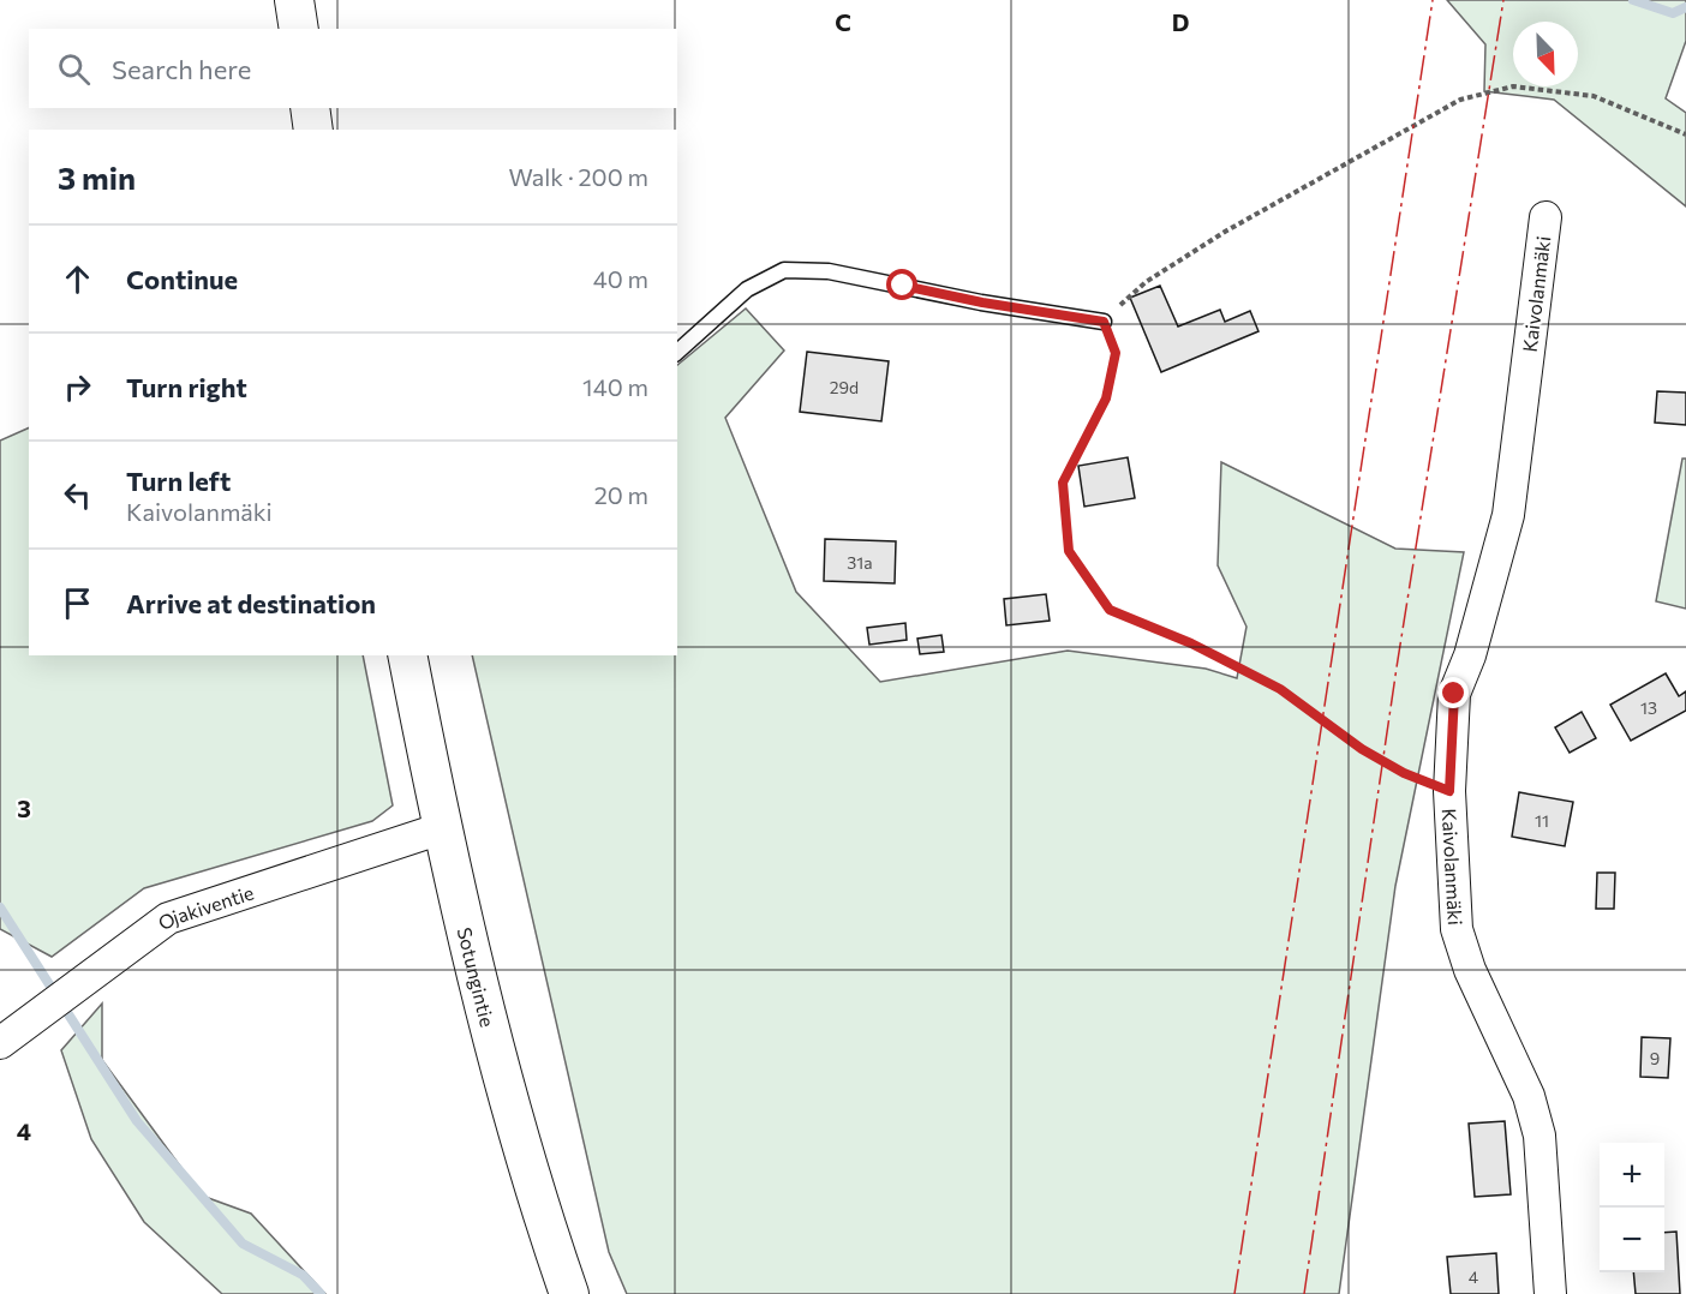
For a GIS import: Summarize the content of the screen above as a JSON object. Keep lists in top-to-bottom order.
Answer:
{
  "streets": {
    "street": ["Kaivolanmäki", "Ojakiventie", "Sotungintie"]
  },
  "crossings": [
    ["Ojakiventie", "Sotungintie"]
  ],
  "house_numbers": [
    "29d",
    "31a",
    "13",
    "11",
    "9",
    "4"
  ],
  "north": "bottom right",
  "page": {
    "search": "Search here",
    "heading": ["3 min", "Walk · 200 m"],
    "list": [
      ["Continue", "40 m"],
      ["Turn right", "140 m"],
      ["Turn left", "Kaivolanmäki", "20 m"],
      "Arrive at destination"
    ],
    "map_buttons": ["+", "−"]
  },
  "grid": {
    "columns": ["C", "D"],
    "rows": ["3", "4"]
  }
}
